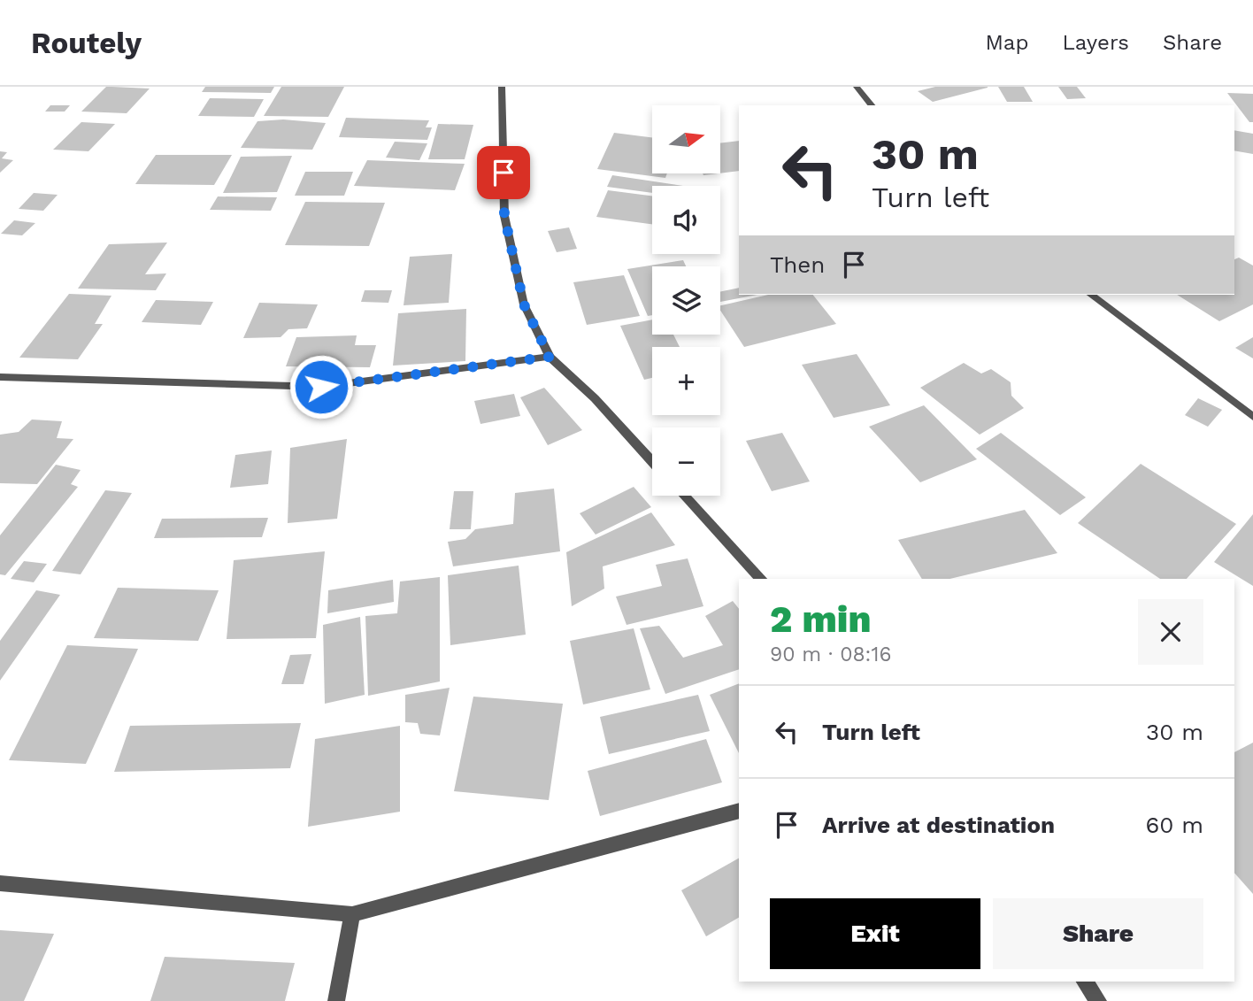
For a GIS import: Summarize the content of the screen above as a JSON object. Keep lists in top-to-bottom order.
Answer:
{
  "north": "right",
  "page": {
    "header": "Routely",
    "nav": ["Map", "Layers", "Share"],
    "map_buttons": ["+", "−"],
    "turn": ["30 m", "Turn left"],
    "then": "Then",
    "heading": ["2 min", "90 m · 08:16"],
    "list": [
      {
        "name": "Turn left",
        "value": "30 m"
      },
      {
        "name": "Arrive at destination",
        "value": "60 m"
      }
    ],
    "buttons": ["Exit", "Share"]
  }
}
